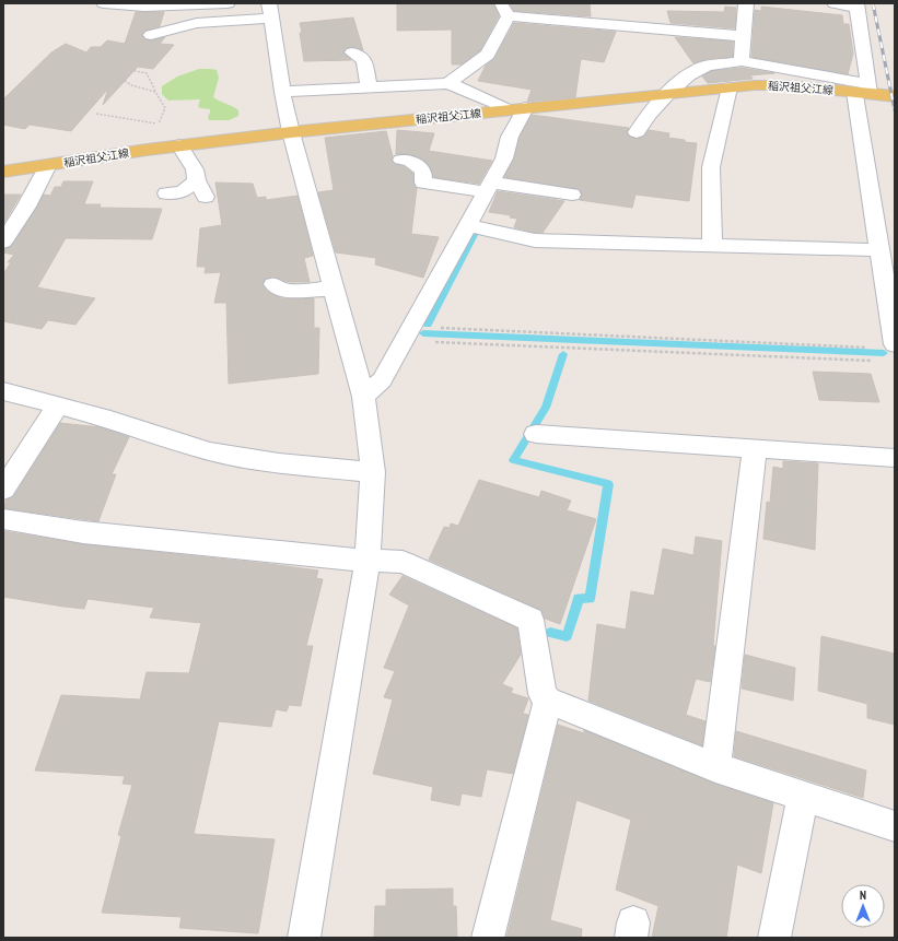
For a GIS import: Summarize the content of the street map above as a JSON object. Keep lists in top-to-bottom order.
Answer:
{
  "streets": {
    "main road": ["稲沢祖父江線"]
  },
  "north": "top"
}
